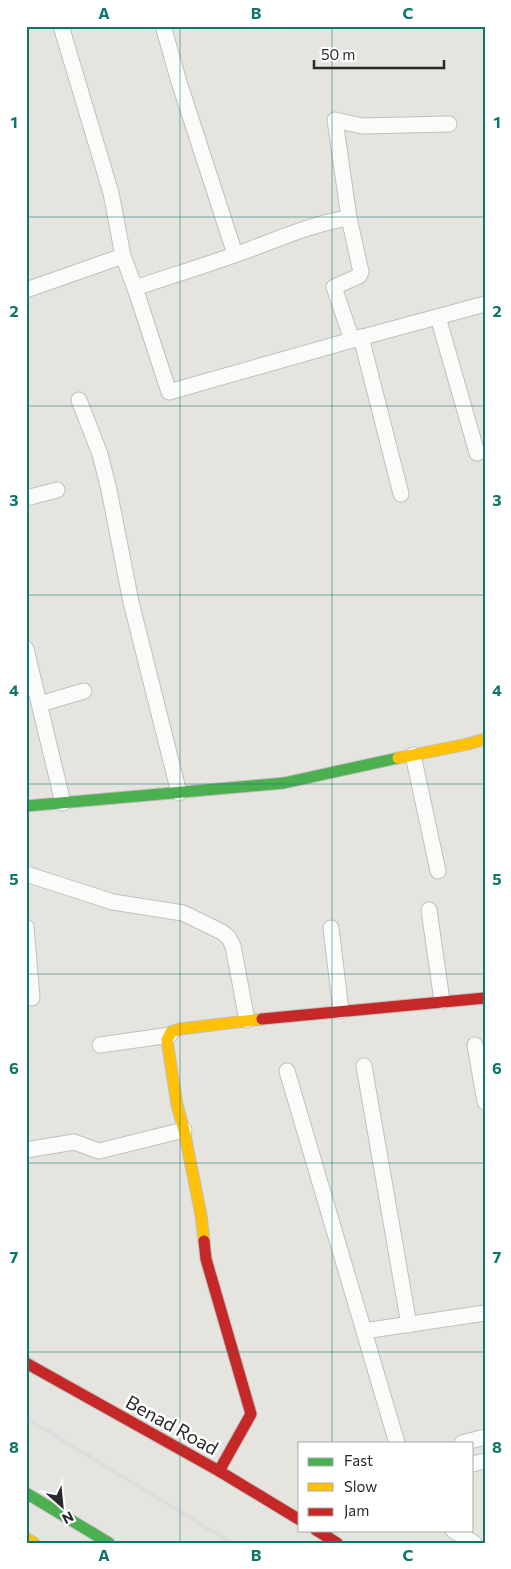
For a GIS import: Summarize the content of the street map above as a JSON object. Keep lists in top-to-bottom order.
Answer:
{
  "streets": {
    "street": ["Benad Road"]
  },
  "legend": ["Fast", "Slow", "Jam"],
  "scale_bar": "50 m",
  "north": "bottom right",
  "grid": {
    "columns": ["A", "B", "C"],
    "rows": [
      "1",
      "2",
      "3",
      "4",
      "5",
      "6",
      "7",
      "8"
    ]
  }
}
